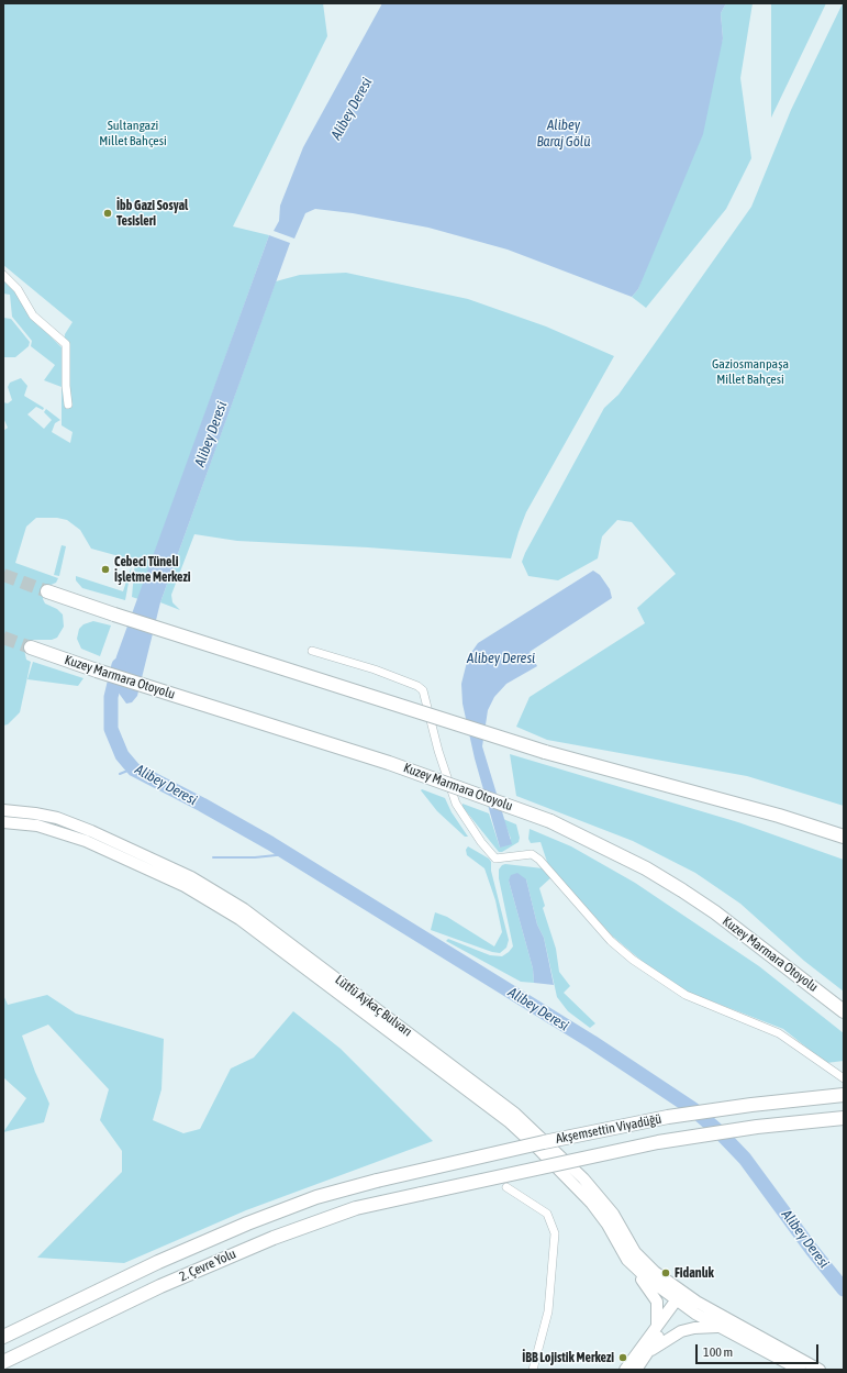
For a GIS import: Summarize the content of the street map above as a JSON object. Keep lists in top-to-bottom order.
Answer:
{
  "streets": {
    "highway": ["Kuzey Marmara Otoyolu", "Akşemsettin Viyadüğü", "2. Çevre Yolu"],
    "main road": ["Lütfü Aykaç Bulvarı"]
  },
  "crossings": [
    ["Akşemsettin Viyadüğü", "2. Çevre Yolu"]
  ],
  "water": ["Alibey Deresi", "Alibey Baraj Gölü"],
  "parks": ["Sultangazi Millet Bahçesi", "Gaziosmanpaşa Millet Bahçesi"],
  "places": [
    "İbb Gazi Sosyal Tesisleri",
    "Cebeci Tüneli İşletme Merkezi",
    "Fidanlık",
    "İBB Lojistik Merkezi"
  ],
  "scale_bar": "100 m"
}
